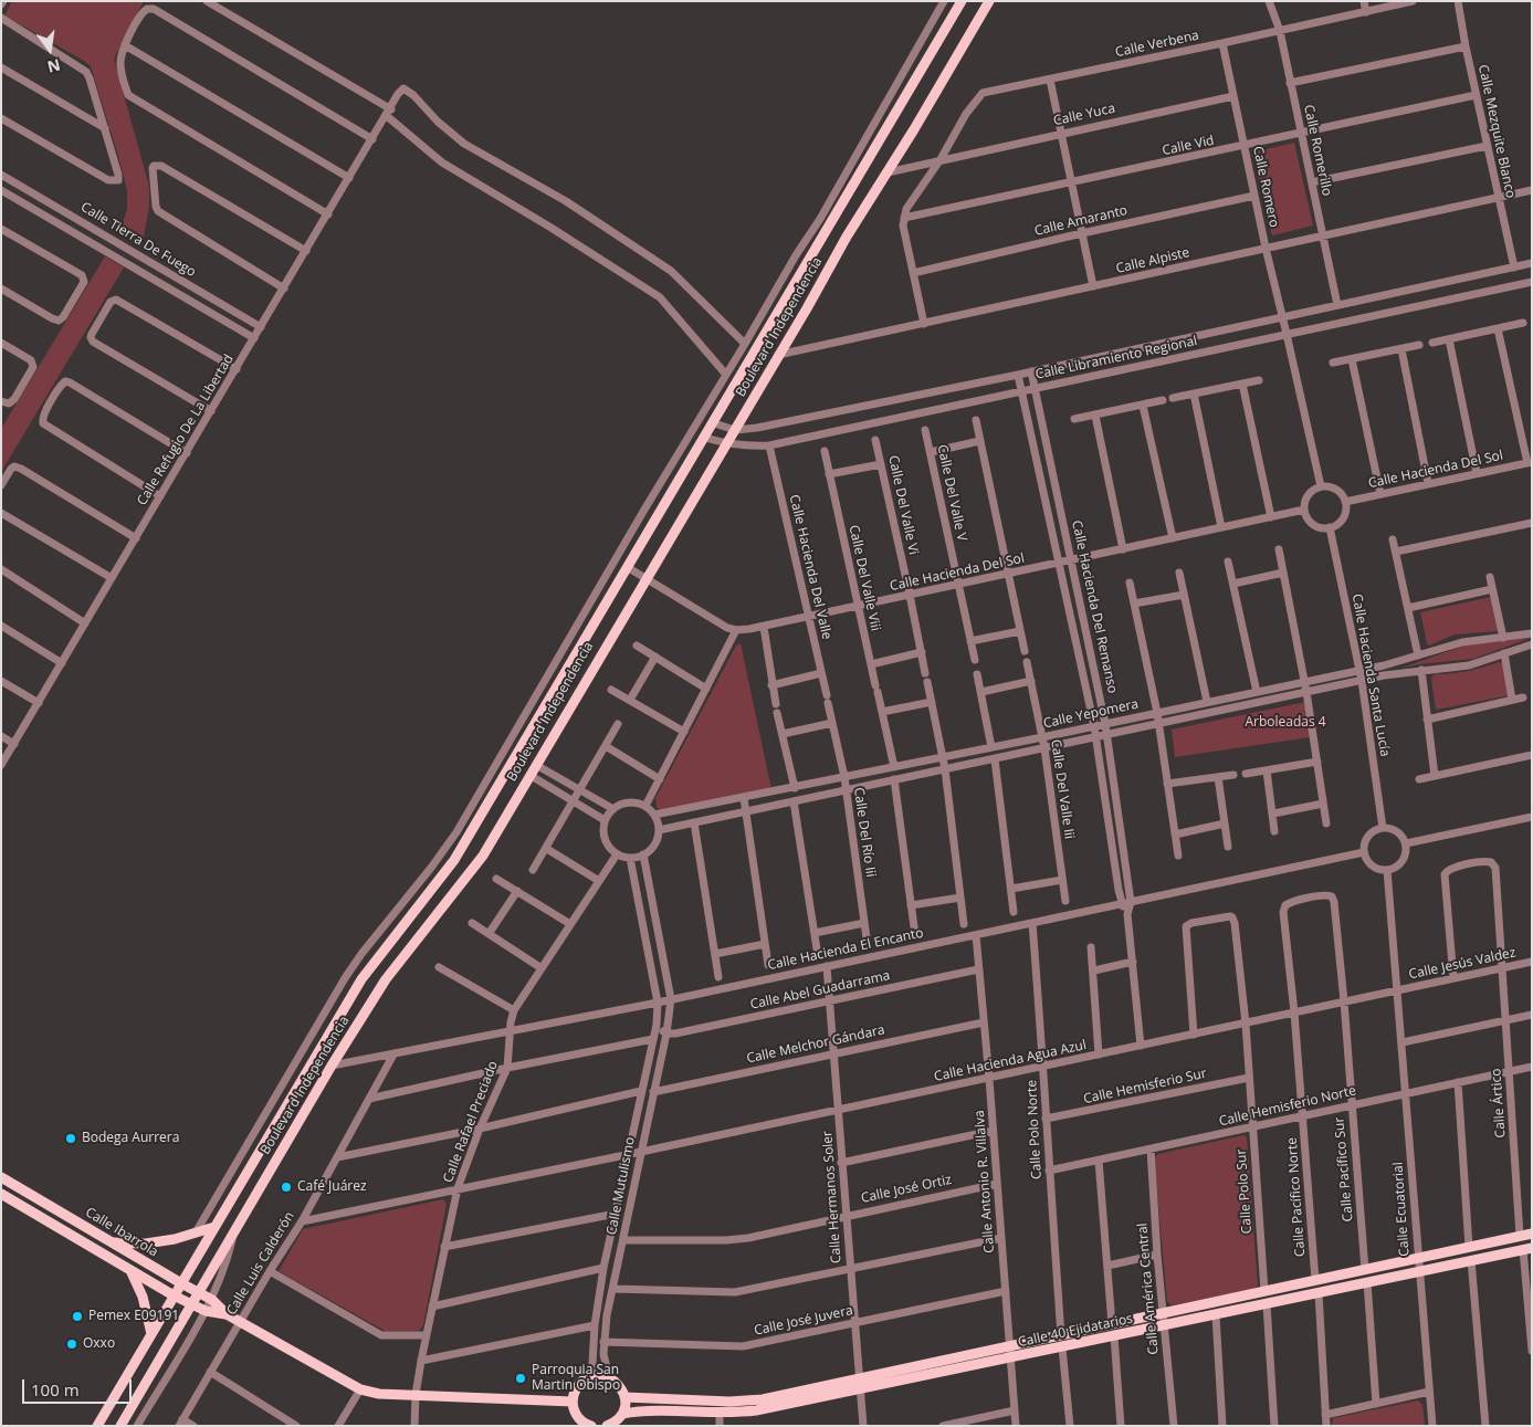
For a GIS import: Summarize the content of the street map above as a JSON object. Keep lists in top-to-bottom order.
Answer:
{
  "streets": {
    "main road": ["Boulevard Independencia", "Calle Ibarrola", "Calle 40 Ejidatarios"],
    "street": [
      "Calle Verbena",
      "Calle Yuca",
      "Calle Mezquite Blanco",
      "Calle Vid",
      "Calle Romerillo",
      "Calle Romero",
      "Calle Amaranto",
      "Calle Tierra De Fuego",
      "Calle Alpiste",
      "Calle Libramiento Regional",
      "Calle Refugio De La Libertad",
      "Calle Hacienda Del Sol",
      "Calle Del Valle V",
      "Calle Del Valle Vi",
      "Calle Hacienda Del Valle",
      "Calle Del Valle Viii",
      "Calle Hacienda Del Remanso",
      "Calle Hacienda Santa Lucía",
      "Calle Yepomera",
      "Calle Del Valle Iii",
      "Calle Del Río Iii",
      "Calle Hacienda El Encanto",
      "Calle Jesús Valdez",
      "Calle Abel Guadarrama",
      "Calle Melchor Gándara",
      "Calle Hacienda Agua Azul",
      "Calle Hemisferio Sur",
      "Calle Ártico",
      "Calle Hemisferio Norte",
      "Calle Rafael Preciado",
      "Calle Polo Norte",
      "Calle Pacífico Sur",
      "Calle Antonio R. Villalva",
      "Calle Mutulismo",
      "Calle José Ortiz",
      "Calle Polo Sur",
      "Calle Hermanos Soler",
      "Calle Pacífico Norte",
      "Calle Ecuatorial",
      "Calle Luis Calderón",
      "Calle América Central",
      "Calle José Juvera"
    ]
  },
  "crossings": [
    ["Calle Verbena", "Calle Yuca"],
    ["Calle Verbena", "Calle Vid"],
    ["Calle Verbena", "Calle Romerillo"],
    ["Calle Verbena", "Calle Romero"],
    ["Calle Yuca", "Calle Romero"],
    ["Calle Yuca", "Boulevard Independencia"],
    ["Calle Mezquite Blanco", "Calle Vid"],
    ["Calle Mezquite Blanco", "Calle Alpiste"],
    ["Calle Mezquite Blanco", "Calle Libramiento Regional"],
    ["Calle Vid", "Calle Romerillo"],
    ["Calle Vid", "Calle Romero"],
    ["Calle Romerillo", "Calle Alpiste"],
    ["Calle Romerillo", "Calle Libramiento Regional"],
    ["Calle Romero", "Calle Amaranto"],
    ["Calle Romero", "Calle Alpiste"],
    ["Calle Romero", "Calle Libramiento Regional"],
    ["Calle Tierra De Fuego", "Calle Refugio De La Libertad"],
    ["Calle Alpiste", "Boulevard Independencia"],
    ["Boulevard Independencia", "Calle Libramiento Regional"],
    ["Boulevard Independencia", "Calle Hacienda El Encanto"],
    ["Boulevard Independencia", "Calle Ibarrola"],
    ["Calle Libramiento Regional", "Calle Hacienda Del Valle"],
    ["Calle Libramiento Regional", "Calle Hacienda Del Remanso"],
    ["Calle Hacienda Del Sol", "Calle Del Valle V"],
    ["Calle Hacienda Del Sol", "Calle Del Valle Vi"],
    ["Calle Hacienda Del Sol", "Calle Hacienda Del Valle"],
    ["Calle Hacienda Del Sol", "Calle Del Valle Viii"],
    ["Calle Hacienda Del Sol", "Calle Hacienda Del Remanso"],
    ["Calle Hacienda Del Sol", "Calle Hacienda Santa Lucía"],
    ["Calle Del Valle Vi", "Calle Yepomera"],
    ["Calle Hacienda Del Valle", "Calle Del Río Iii"],
    ["Calle Del Valle Viii", "Calle Yepomera"],
    ["Calle Hacienda Del Remanso", "Calle Yepomera"],
    ["Calle Hacienda Del Remanso", "Calle Hacienda El Encanto"],
    ["Calle Hacienda Del Remanso", "Calle Hacienda Agua Azul"],
    ["Calle Hacienda Santa Lucía", "Calle Yepomera"],
    ["Calle Hacienda Santa Lucía", "Calle Hacienda El Encanto"],
    ["Calle Yepomera", "Calle Del Valle Iii"],
    ["Calle Yepomera", "Calle Del Río Iii"],
    ["Calle Yepomera", "Calle Rafael Preciado"],
    ["Calle Yepomera", "Calle Mutulismo"],
    ["Calle Hacienda El Encanto", "Calle Rafael Preciado"],
    ["Calle Hacienda El Encanto", "Calle Polo Norte"],
    ["Calle Hacienda El Encanto", "Calle Antonio R. Villalva"],
    ["Calle Hacienda El Encanto", "Calle Mutulismo"],
    ["Calle Hacienda El Encanto", "Calle Hermanos Soler"],
    ["Calle Hacienda El Encanto", "Calle Luis Calderón"],
    ["Calle Jesús Valdez", "Calle Hacienda Agua Azul"],
    ["Calle Jesús Valdez", "Calle Ártico"],
    ["Calle Jesús Valdez", "Calle Ecuatorial"],
    ["Calle Abel Guadarrama", "Calle Antonio R. Villalva"],
    ["Calle Abel Guadarrama", "Calle Mutulismo"],
    ["Calle Abel Guadarrama", "Calle Hermanos Soler"],
    ["Calle Melchor Gándara", "Calle Antonio R. Villalva"],
    ["Calle Melchor Gándara", "Calle Mutulismo"],
    ["Calle Melchor Gándara", "Calle Hermanos Soler"],
    ["Calle Hacienda Agua Azul", "Calle Rafael Preciado"],
    ["Calle Hacienda Agua Azul", "Calle Polo Norte"],
    ["Calle Hacienda Agua Azul", "Calle Pacífico Sur"],
    ["Calle Hacienda Agua Azul", "Calle Antonio R. Villalva"],
    ["Calle Hacienda Agua Azul", "Calle Mutulismo"],
    ["Calle Hacienda Agua Azul", "Calle Polo Sur"],
    ["Calle Hacienda Agua Azul", "Calle Hermanos Soler"],
    ["Calle Hacienda Agua Azul", "Calle Pacífico Norte"],
    ["Calle Hacienda Agua Azul", "Calle Ecuatorial"],
    ["Calle Hacienda Agua Azul", "Calle Luis Calderón"],
    ["Calle Hemisferio Sur", "Calle Polo Norte"],
    ["Calle Hemisferio Sur", "Calle Polo Sur"],
    ["Calle Ártico", "Calle Hemisferio Norte"],
    ["Calle Ártico", "Calle 40 Ejidatarios"],
    ["Calle Hemisferio Norte", "Calle Polo Norte"],
    ["Calle Hemisferio Norte", "Calle Pacífico Sur"],
    ["Calle Hemisferio Norte", "Calle Polo Sur"],
    ["Calle Hemisferio Norte", "Calle Pacífico Norte"],
    ["Calle Hemisferio Norte", "Calle Ecuatorial"],
    ["Calle Hemisferio Norte", "Calle América Central"],
    ["Calle Rafael Preciado", "Calle Mutulismo"],
    ["Calle Rafael Preciado", "Calle Ibarrola"],
    ["Calle Polo Norte", "Calle 40 Ejidatarios"],
    ["Calle Pacífico Sur", "Calle Pacífico Norte"],
    ["Calle Pacífico Sur", "Calle 40 Ejidatarios"],
    ["Calle Antonio R. Villalva", "Calle José Ortiz"],
    ["Calle Antonio R. Villalva", "Calle José Juvera"],
    ["Calle Antonio R. Villalva", "Calle 40 Ejidatarios"],
    ["Calle Mutulismo", "Calle José Ortiz"],
    ["Calle Mutulismo", "Calle José Juvera"],
    ["Calle José Ortiz", "Calle Hermanos Soler"],
    ["Calle Polo Sur", "Calle 40 Ejidatarios"],
    ["Calle Hermanos Soler", "Calle José Juvera"],
    ["Calle Hermanos Soler", "Calle 40 Ejidatarios"],
    ["Calle Pacífico Norte", "Calle 40 Ejidatarios"],
    ["Calle Ecuatorial", "Calle 40 Ejidatarios"],
    ["Calle Ibarrola", "Calle Luis Calderón"],
    ["Calle América Central", "Calle 40 Ejidatarios"]
  ],
  "parks": ["Arboleadas 4"],
  "places": [
    "Bodega Aurrera",
    "Café Juárez",
    "Pemex E09191",
    "Oxxo",
    "Parroquia San Martin Obispo"
  ],
  "scale_bar": "100 m",
  "north": "bottom"
}
